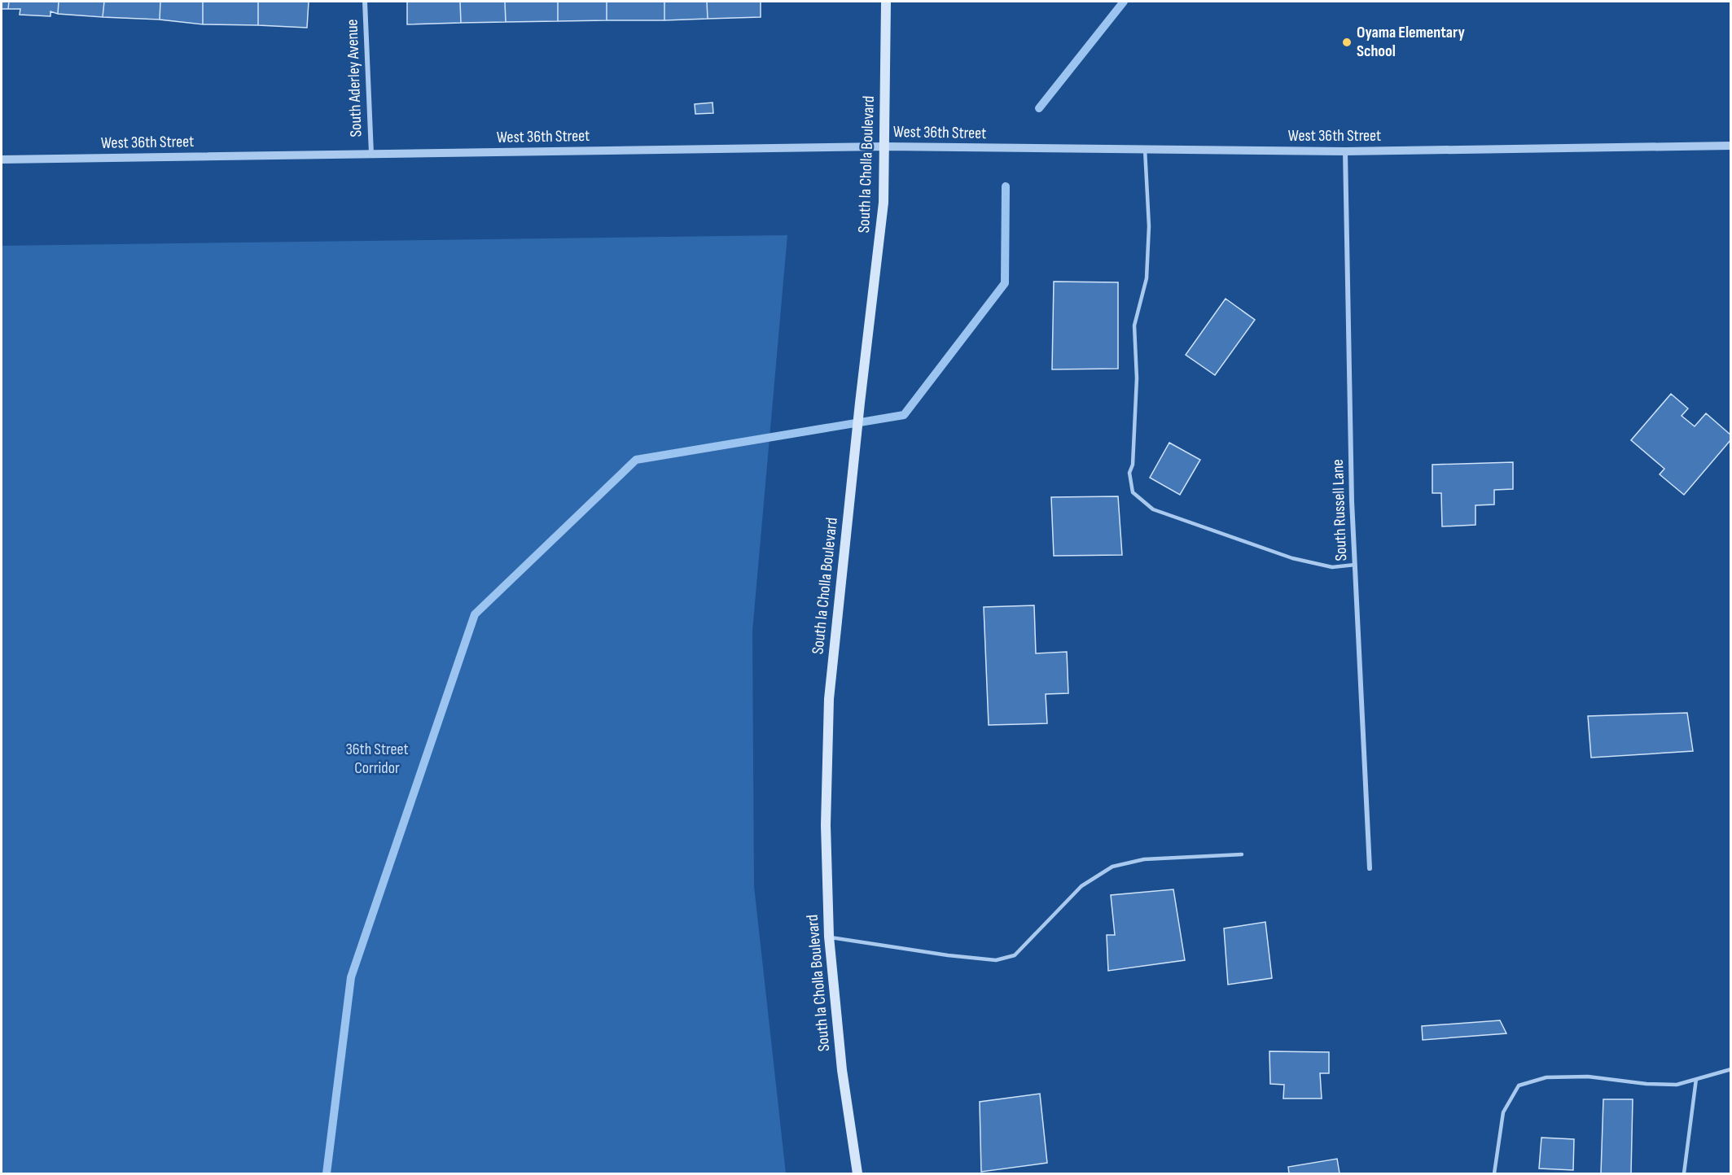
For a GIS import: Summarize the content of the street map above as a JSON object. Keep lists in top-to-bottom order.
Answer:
{
  "streets": {
    "main road": ["South la Cholla Boulevard"],
    "street": ["South Aderley Avenue", "West 36th Street", "South Russell Lane"]
  },
  "crossings": [
    ["South Aderley Avenue", "West 36th Street"],
    ["West 36th Street", "South la Cholla Boulevard"],
    ["West 36th Street", "South Russell Lane"]
  ],
  "parks": ["36th Street Corridor"],
  "places": ["Oyama Elementary School"]
}
